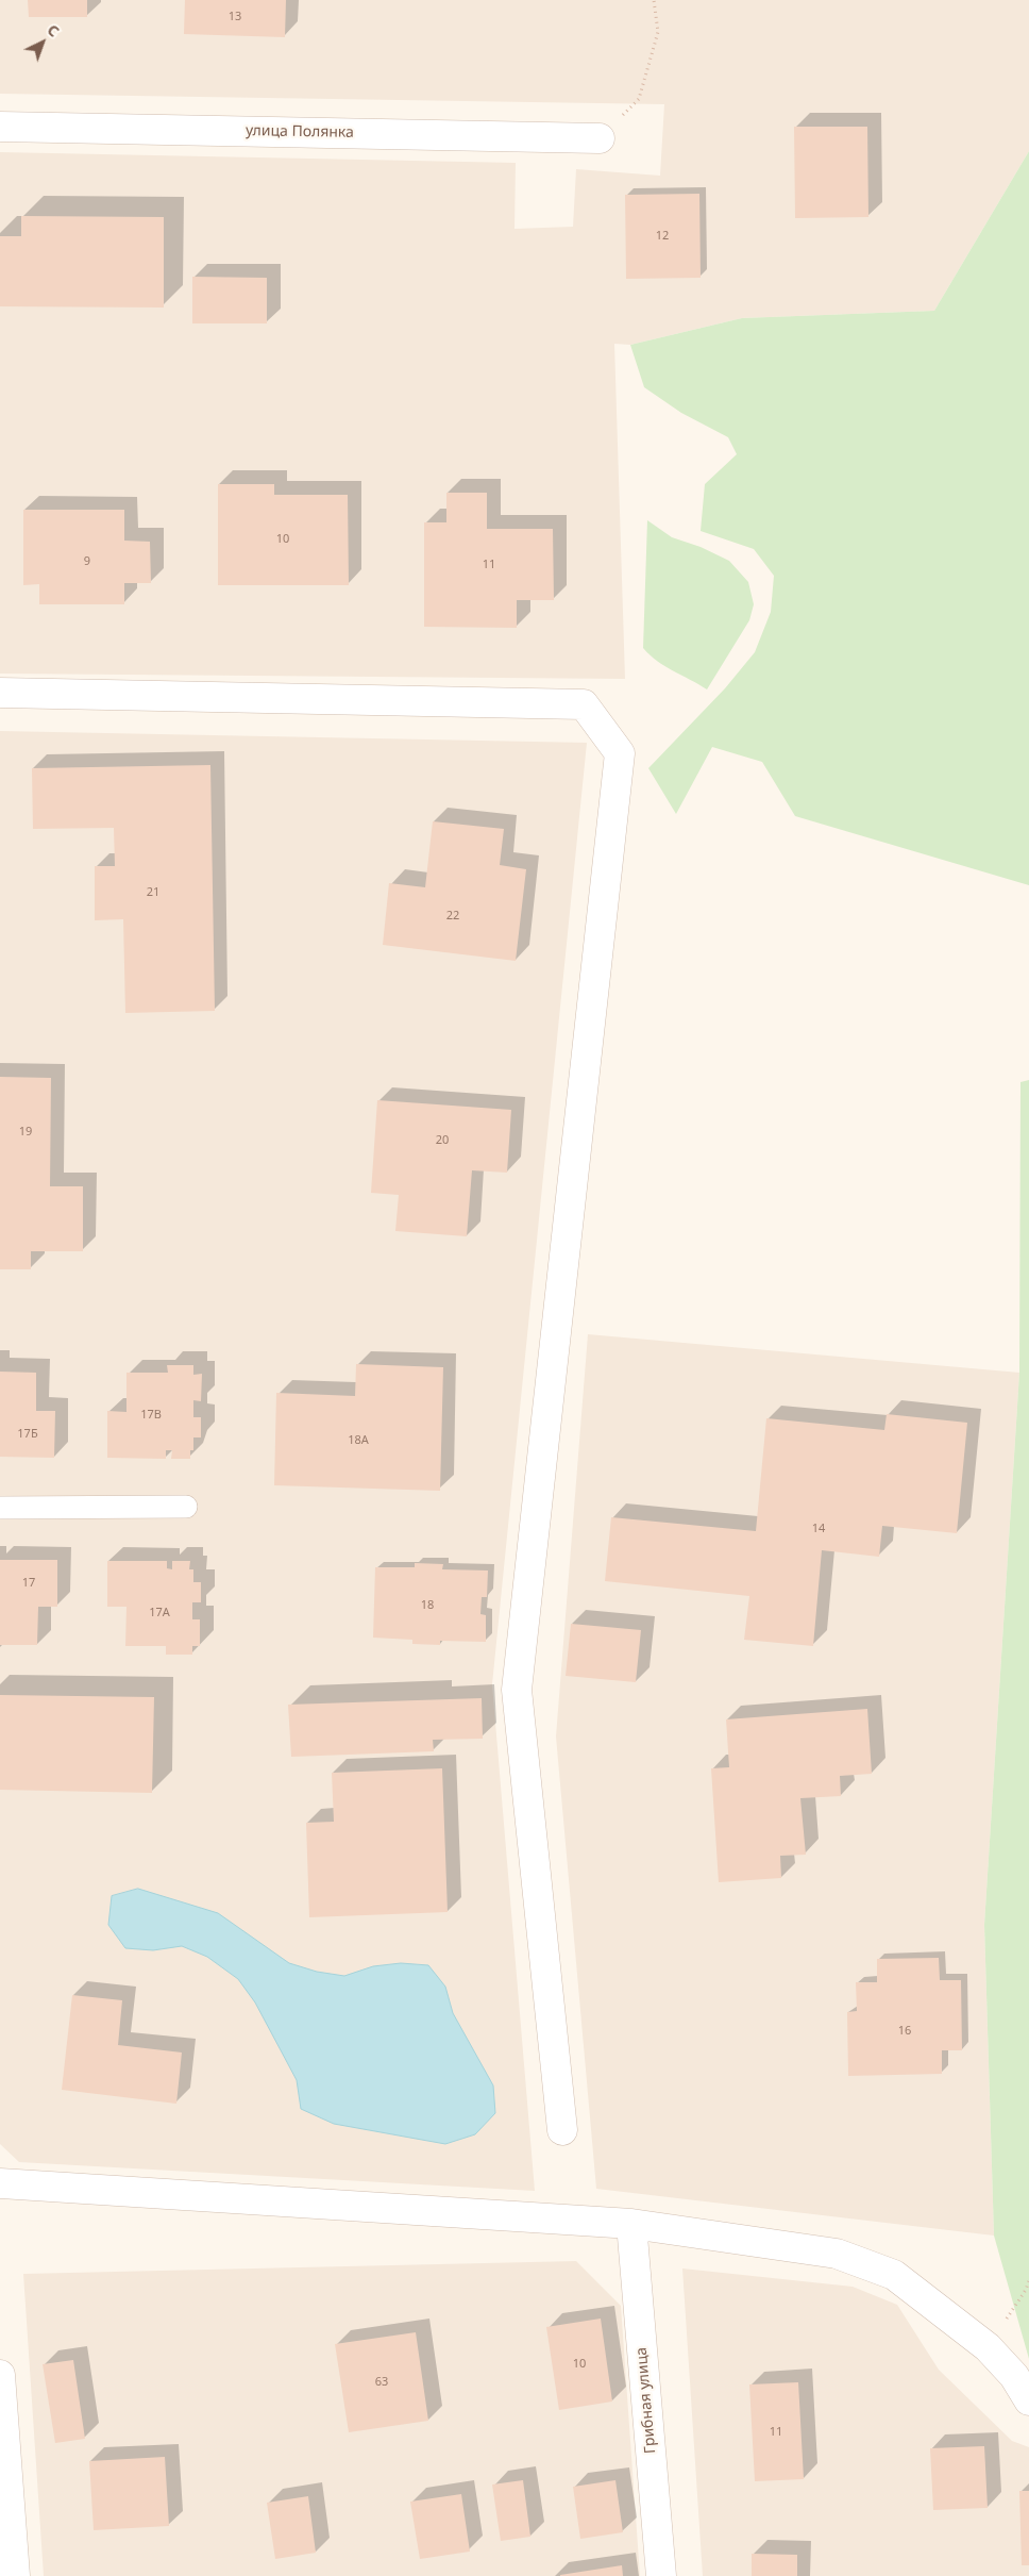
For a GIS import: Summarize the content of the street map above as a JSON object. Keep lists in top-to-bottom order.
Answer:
{
  "streets": {
    "street": ["улица Полянка", "Грибная улица"]
  },
  "house_numbers": [
    "13",
    "12",
    "10",
    "9",
    "11",
    "21",
    "22",
    "19",
    "20",
    "17В",
    "17Б",
    "18А",
    "14",
    "17",
    "18",
    "17А",
    "16",
    "10",
    "63",
    "11"
  ],
  "north": "top right"
}
